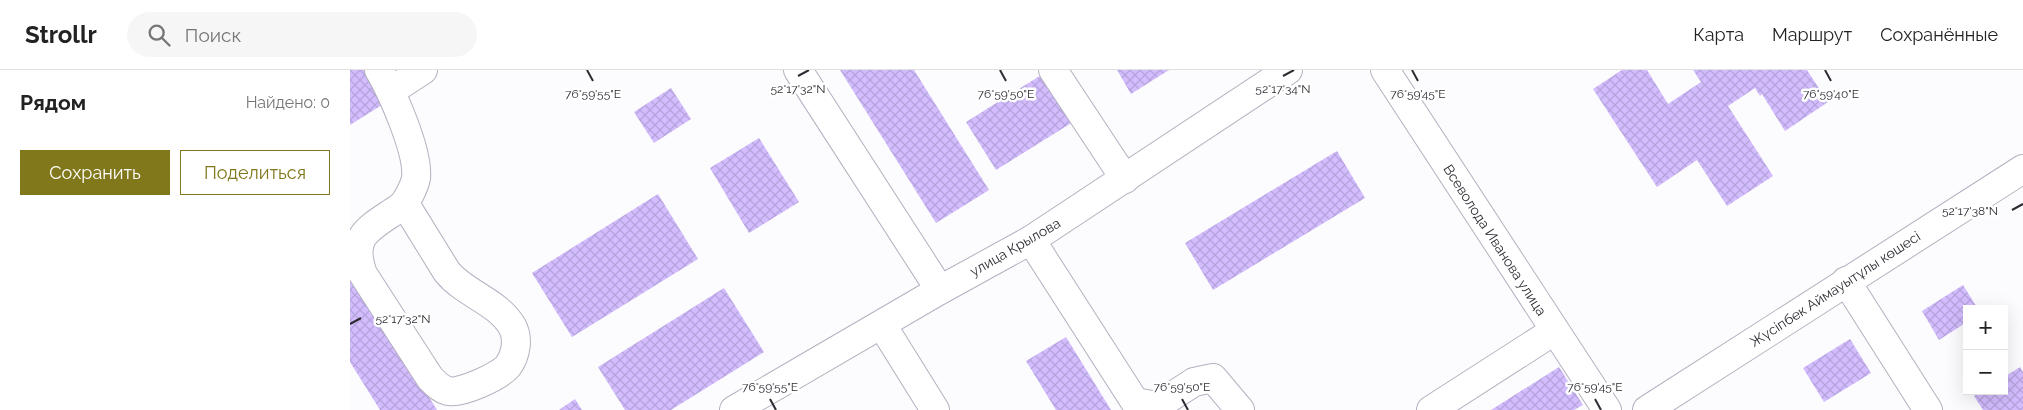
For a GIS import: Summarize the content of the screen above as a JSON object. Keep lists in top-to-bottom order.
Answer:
{
  "streets": {
    "street": ["Всеволода Иванова улица", "улица Крылова", "Жүсіпбек Аймауытұлы көшесі"]
  },
  "page": {
    "header": "Strollr",
    "search": "Поиск",
    "nav": ["Карта", "Маршрут", "Сохранённые"],
    "heading": ["Рядом", "Найдено: 0"],
    "buttons": ["Сохранить", "Поделиться"],
    "map_buttons": ["+", "−"]
  },
  "coordinates": [
    "52°17'32\"N",
    "52°17'34\"N",
    "76°59'40\"E",
    "76°59'55\"E",
    "76°59'50\"E",
    "76°59'45\"E",
    "52°17'38\"N"
  ]
}
